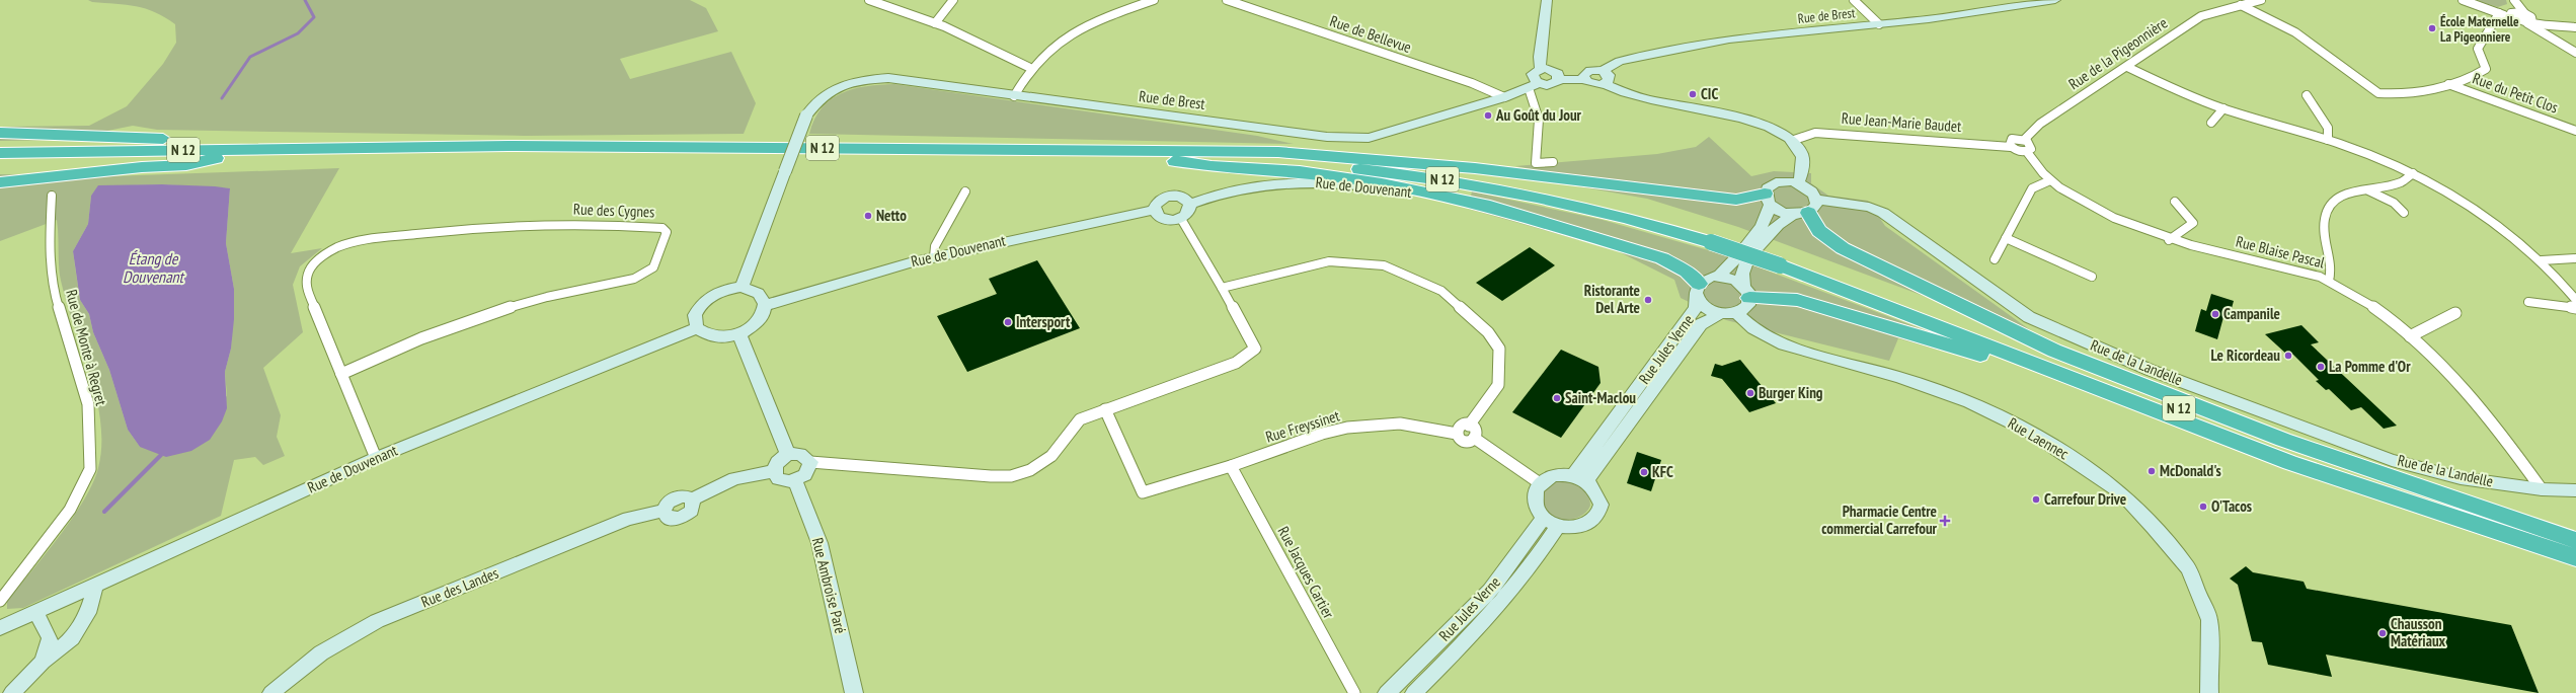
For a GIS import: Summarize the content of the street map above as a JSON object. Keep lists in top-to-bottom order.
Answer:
{
  "streets": {
    "highway": ["N 12"],
    "street": [
      "Rue de Brest",
      "Rue de Bellevue",
      "Rue de la Pigeonnière",
      "Rue du Petit Clos",
      "Rue Jean-Marie Baudet",
      "Rue de Douvenant",
      "Rue des Cygnes",
      "Rue Blaise Pascal",
      "Rue de Monte à Regret",
      "Rue Jules Verne",
      "Rue de la Landelle",
      "Rue Freyssinet",
      "Rue Laennec",
      "Rue Jacques Cartier",
      "Rue Ambroise Paré",
      "Rue des Landes"
    ]
  },
  "crossings": [
    ["Rue de Brest", "Rue de Bellevue"],
    ["Rue de Brest", "Rue de Douvenant"],
    ["Rue de la Pigeonnière", "Rue Jean-Marie Baudet"],
    ["Rue Jean-Marie Baudet", "Rue Blaise Pascal"],
    ["Rue de Douvenant", "Rue des Cygnes"],
    ["Rue Blaise Pascal", "Rue de la Landelle"],
    ["Rue Jules Verne", "Rue Laennec"],
    ["Rue Freyssinet", "Rue Jacques Cartier"],
    ["Rue Ambroise Paré", "Rue des Landes"]
  ],
  "water": ["Étang de Douvenant"],
  "places": {
    "other": [
      "École Maternelle La Pigeonniere",
      "CIC",
      "Au Goût du Jour",
      "Netto",
      "Ristorante Del Arte",
      "Campanile",
      "Intersport",
      "Le Ricordeau",
      "La Pomme d'Or",
      "Burger King",
      "Saint-Maclou",
      "McDonald's",
      "KFC",
      "Carrefour Drive",
      "O'Tacos",
      "Chausson Matériaux"
    ],
    "health": ["Pharmacie Centre commercial Carrefour"]
  }
}
